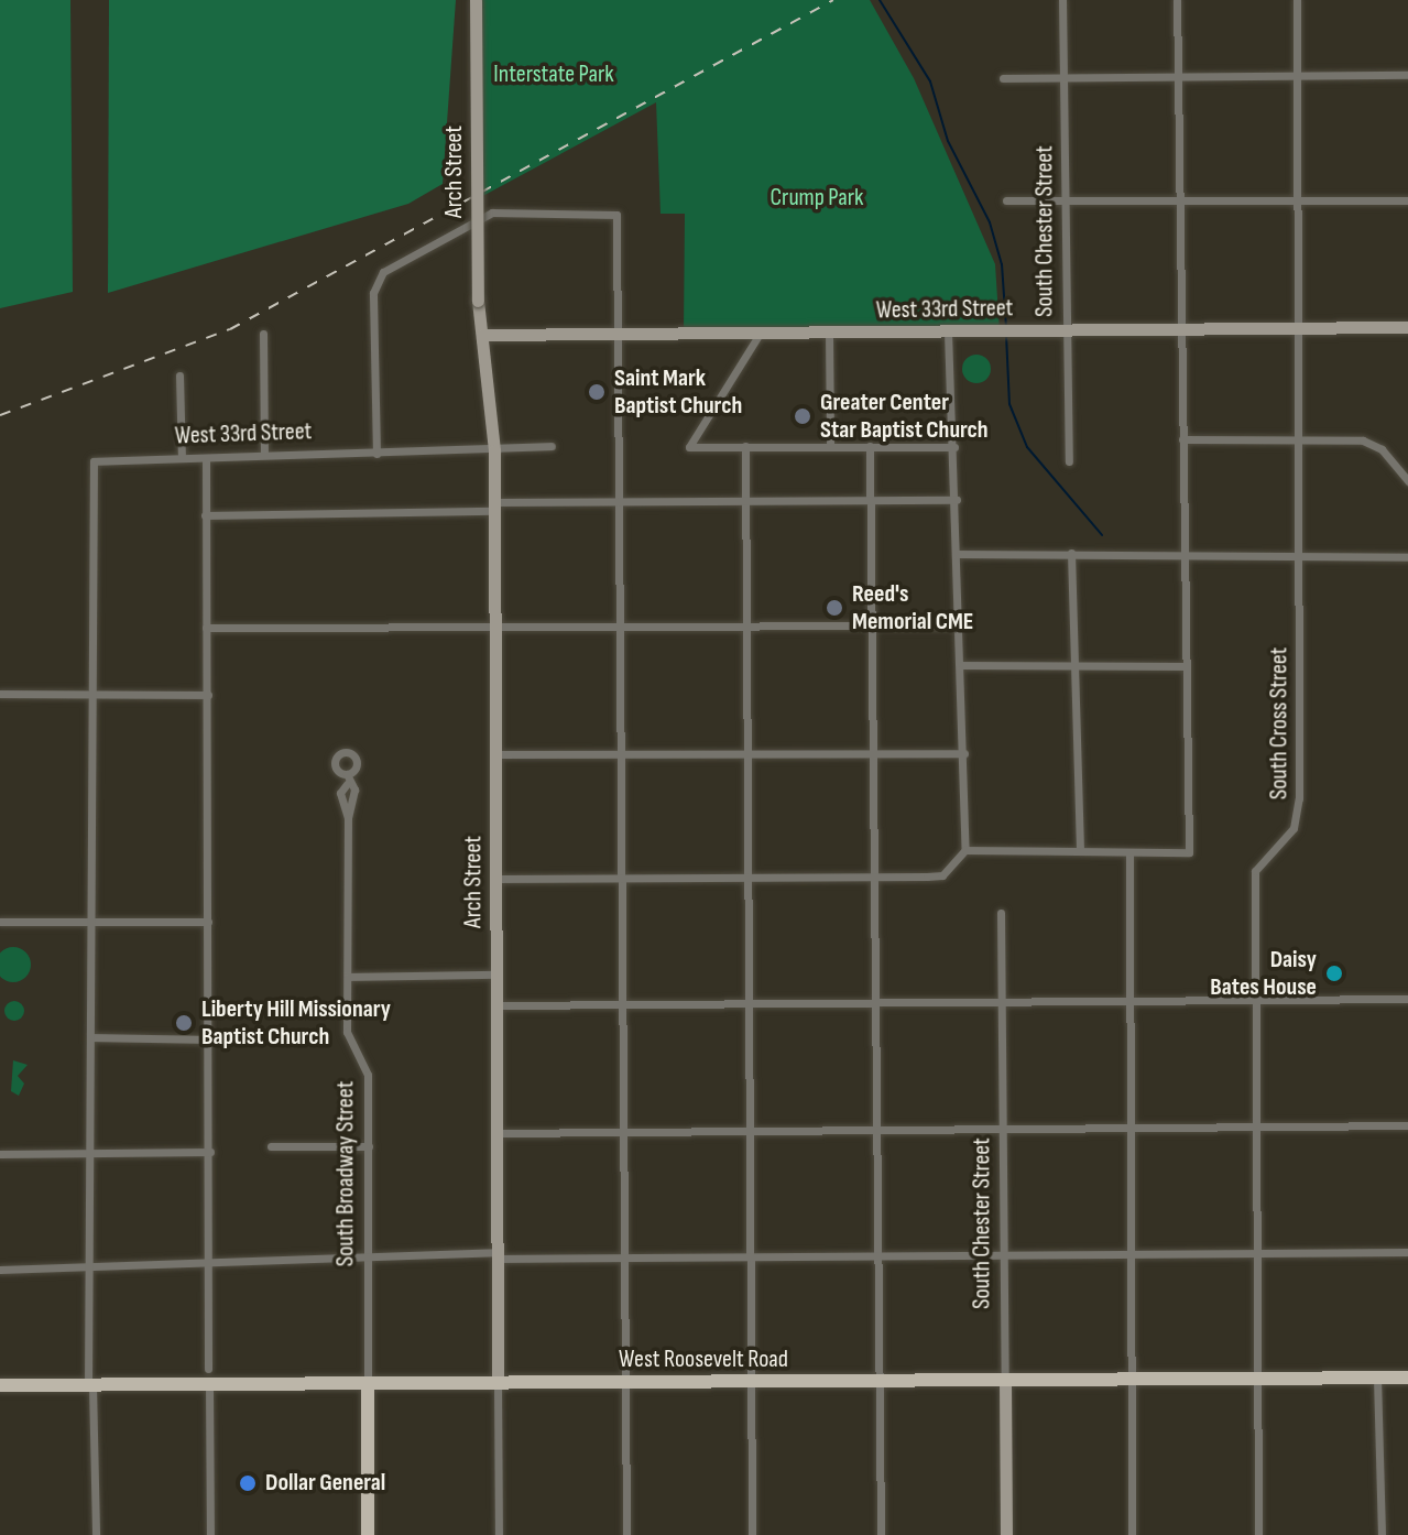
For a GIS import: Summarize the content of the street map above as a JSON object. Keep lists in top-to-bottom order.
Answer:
{
  "streets": {
    "main road": [
      "Arch Street",
      "South Chester Street",
      "West 33rd Street",
      "South Broadway Street",
      "West Roosevelt Road"
    ],
    "street": ["South Cross Street"]
  },
  "crossings": [
    ["Arch Street", "West 33rd Street"],
    ["Arch Street", "West Roosevelt Road"],
    ["South Chester Street", "West 33rd Street"],
    ["South Chester Street", "West Roosevelt Road"],
    ["West 33rd Street", "South Cross Street"],
    ["South Cross Street", "West Roosevelt Road"],
    ["South Broadway Street", "West Roosevelt Road"]
  ],
  "parks": ["Interstate Park", "Crump Park"],
  "places": [
    "Saint Mark Baptist Church",
    "Greater Center Star Baptist Church",
    "Reed's Memorial CME",
    "Daisy Bates House",
    "Liberty Hill Missionary Baptist Church",
    "Dollar General"
  ]
}
